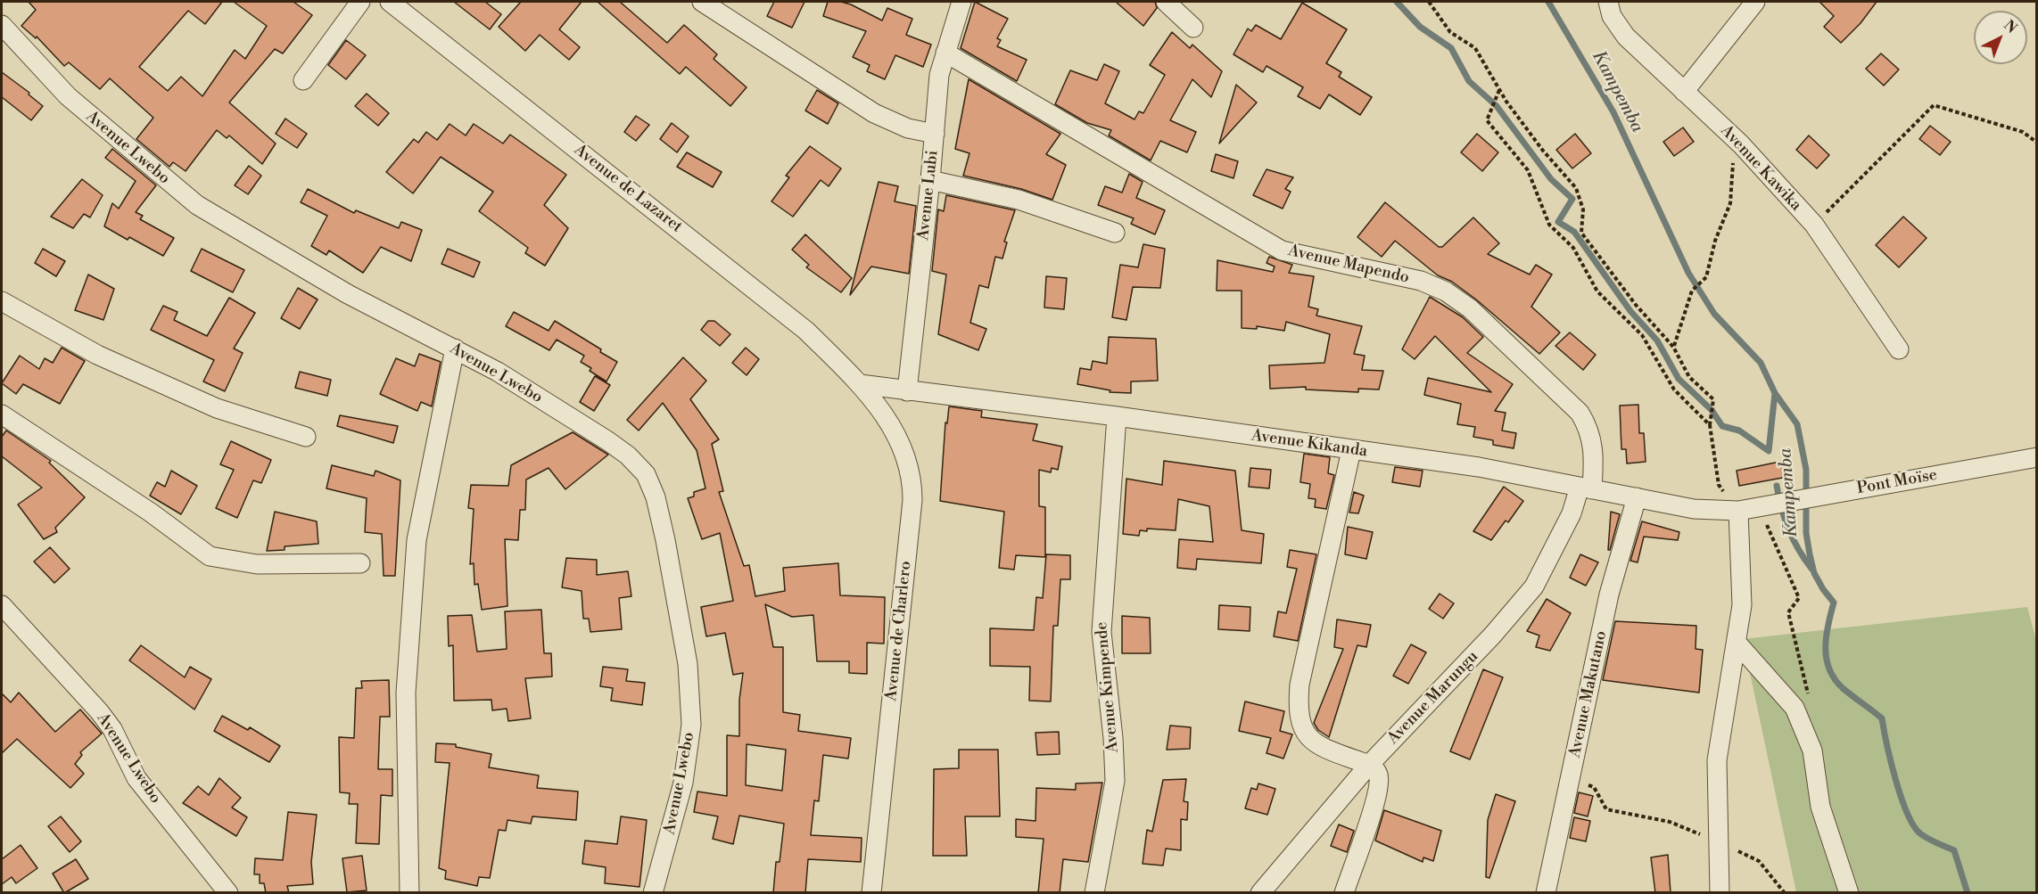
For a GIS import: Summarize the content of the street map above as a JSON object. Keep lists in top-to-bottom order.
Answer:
{
  "streets": {
    "street": [
      "Avenue Lwebo",
      "Avenue Kawika",
      "Avenue de Lazaret",
      "Avenue Lubi",
      "Avenue Mapendo",
      "Avenue Kikanda",
      "Pont Moïse",
      "Avenue de Charlero",
      "Avenue Kimpende",
      "Avenue Makutano",
      "Avenue Marungu"
    ]
  },
  "crossings": [
    ["Avenue de Lazaret", "Avenue Kikanda"],
    ["Avenue de Lazaret", "Avenue de Charlero"],
    ["Avenue Lubi", "Avenue Mapendo"],
    ["Avenue Lubi", "Avenue Kikanda"],
    ["Avenue Mapendo", "Avenue Kikanda"],
    ["Avenue Mapendo", "Avenue Marungu"],
    ["Avenue Kikanda", "Pont Moïse"],
    ["Avenue Kikanda", "Avenue de Charlero"],
    ["Avenue Kikanda", "Avenue Kimpende"],
    ["Avenue Kikanda", "Avenue Makutano"],
    ["Avenue Kikanda", "Avenue Marungu"]
  ],
  "water": ["Kampemba"],
  "north": "top right"
}
